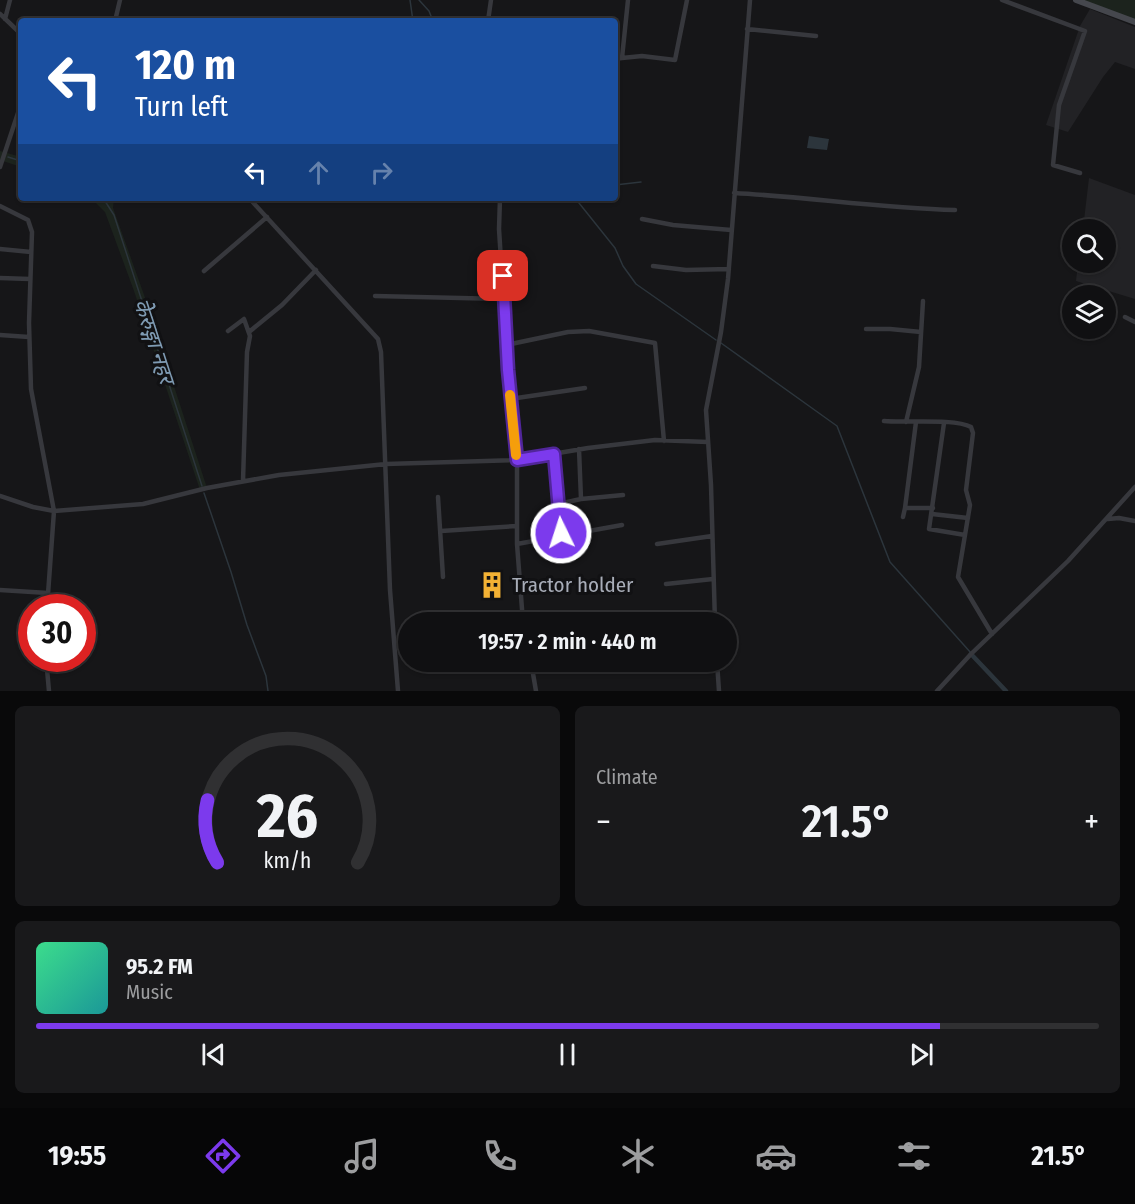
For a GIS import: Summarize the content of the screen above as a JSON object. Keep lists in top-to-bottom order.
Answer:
{
  "water": ["केेरुङ्गा नहर"],
  "places": {
    "building": ["Tractor holder"]
  },
  "page": {
    "turn": ["120 m", "Turn left"],
    "limit": "30",
    "trip": "19:57 · 2 min · 440 m",
    "tile": "Climate",
    "heat": ["−", "21.5°", "+"],
    "song": ["95.2 FM", "Music"],
    "tabs": ["19:55", "21.5°"],
    "gauge": ["26", "km/h"]
  }
}
